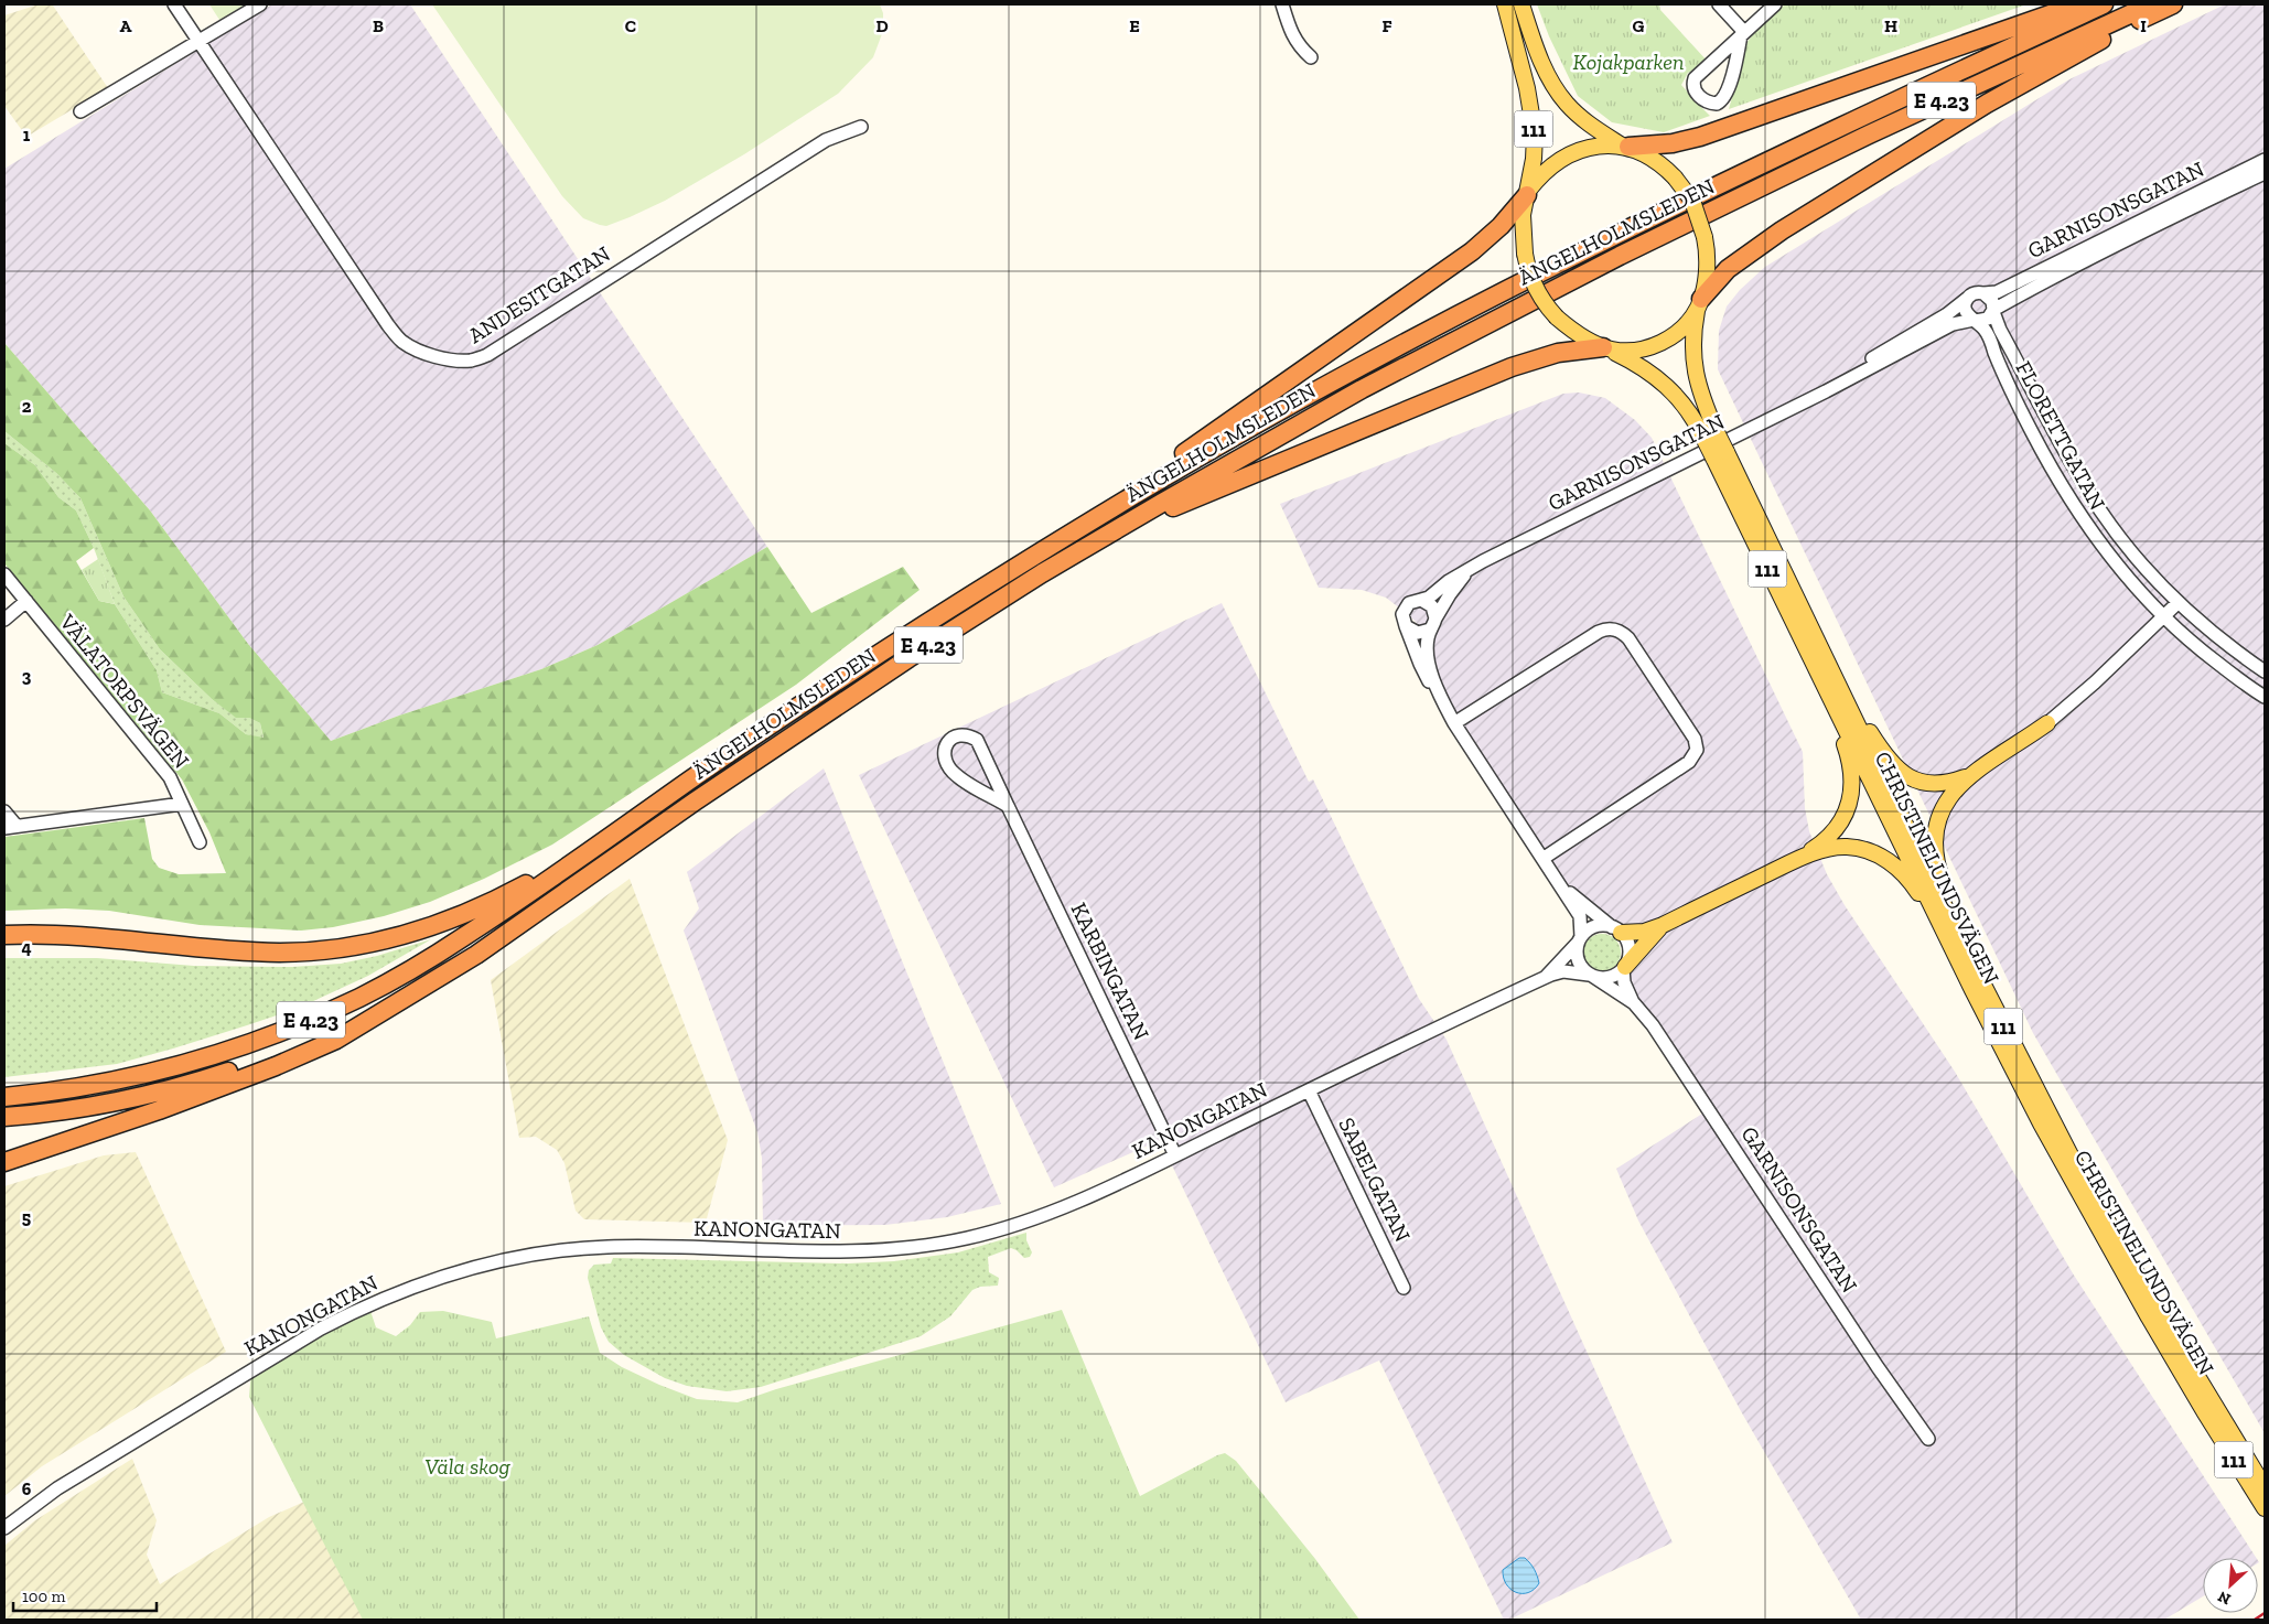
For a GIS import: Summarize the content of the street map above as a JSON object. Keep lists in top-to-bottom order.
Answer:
{
  "streets": {
    "highway": ["E 4.23", "ÄNGELHOLMSLEDEN"],
    "main road": ["111", "CHRISTINELUNDSVÄGEN"],
    "street": [
      "GARNISONSGATAN",
      "ANDESITGATAN",
      "FLORETTGATAN",
      "VÄLATORPSVÄGEN",
      "KARBINGATAN",
      "KANONGATAN",
      "SABELGATAN"
    ]
  },
  "crossings": [
    ["E 4.23", "ÄNGELHOLMSLEDEN"],
    ["111", "CHRISTINELUNDSVÄGEN"],
    ["GARNISONSGATAN", "FLORETTGATAN"],
    ["GARNISONSGATAN", "KANONGATAN"],
    ["KARBINGATAN", "KANONGATAN"],
    ["KANONGATAN", "SABELGATAN"]
  ],
  "parks": ["Kojakparken", "Väla skog"],
  "scale_bar": "100 m",
  "north": "bottom left",
  "grid": {
    "columns": [
      "A",
      "B",
      "C",
      "D",
      "E",
      "F",
      "G",
      "H",
      "I"
    ],
    "rows": [
      "1",
      "2",
      "3",
      "4",
      "5",
      "6"
    ]
  }
}
